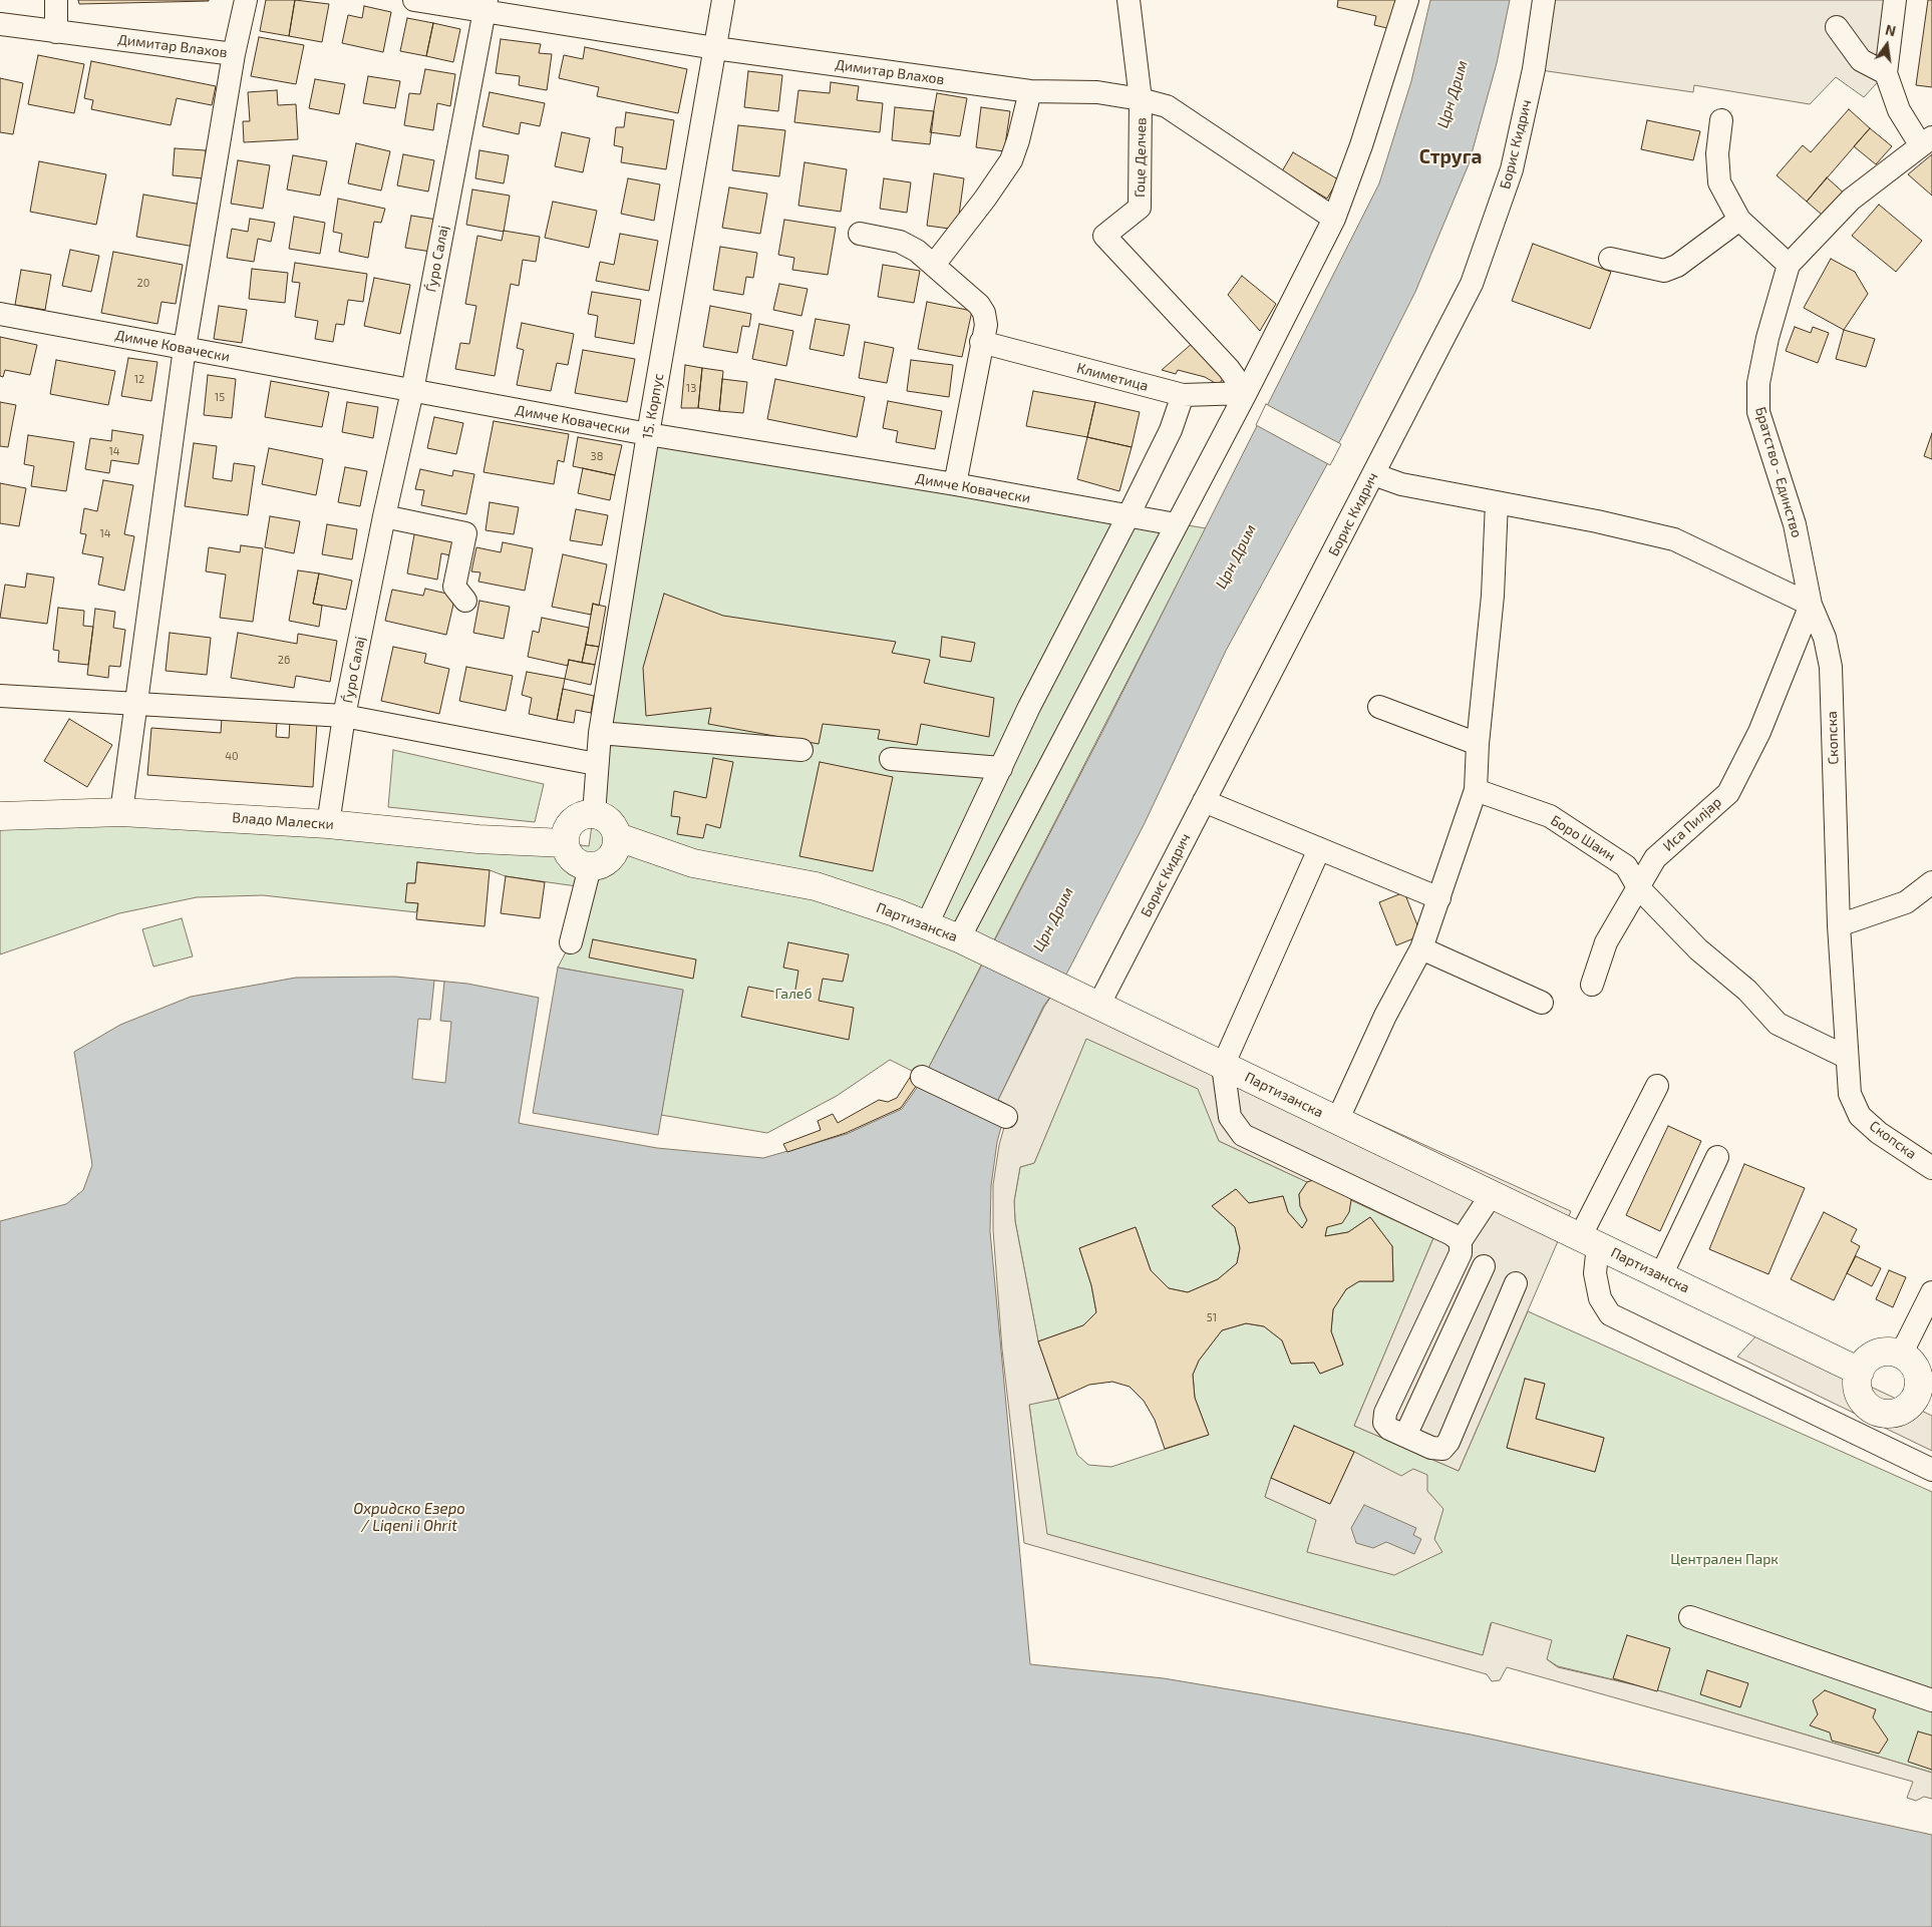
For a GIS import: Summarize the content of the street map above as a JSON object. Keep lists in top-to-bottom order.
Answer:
{
  "streets": {
    "main road": ["Владо Малески", "Партизанска"],
    "street": [
      "Димитар Влахов",
      "Борис Кидрич",
      "Гоце Делчев",
      "Ѓуро Салај",
      "Димче Ковачески",
      "Климетица",
      "15. Корпус",
      "Братство - Единство",
      "Скопска",
      "Иса Пилјар",
      "Боро Шаин"
    ]
  },
  "crossings": [
    ["Димитар Влахов", "Гоце Делчев"],
    ["Димитар Влахов", "Ѓуро Салај"],
    ["Димитар Влахов", "15. Корпус"],
    ["Борис Кидрич", "Партизанска"],
    ["Гоце Делчев", "Климетица"],
    ["Ѓуро Салај", "Димче Ковачески"],
    ["Ѓуро Салај", "Владо Малески"],
    ["Димче Ковачески", "15. Корпус"],
    ["15. Корпус", "Владо Малески"],
    ["15. Корпус", "Партизанска"],
    ["Братство - Единство", "Скопска"],
    ["Братство - Единство", "Иса Пилјар"],
    ["Скопска", "Иса Пилјар"],
    ["Скопска", "Боро Шаин"],
    ["Владо Малески", "Партизанска"],
    ["Иса Пилјар", "Боро Шаин"]
  ],
  "districts": ["Струга"],
  "water": ["Црн Дрим", "Охридско Езеро / Liqeni i Ohrit"],
  "parks": ["Галеб", "Централен Парк"],
  "house_numbers": [
    "20",
    "12",
    "13",
    "15",
    "14",
    "38",
    "14",
    "26",
    "40",
    "51"
  ],
  "north": "top"
}
